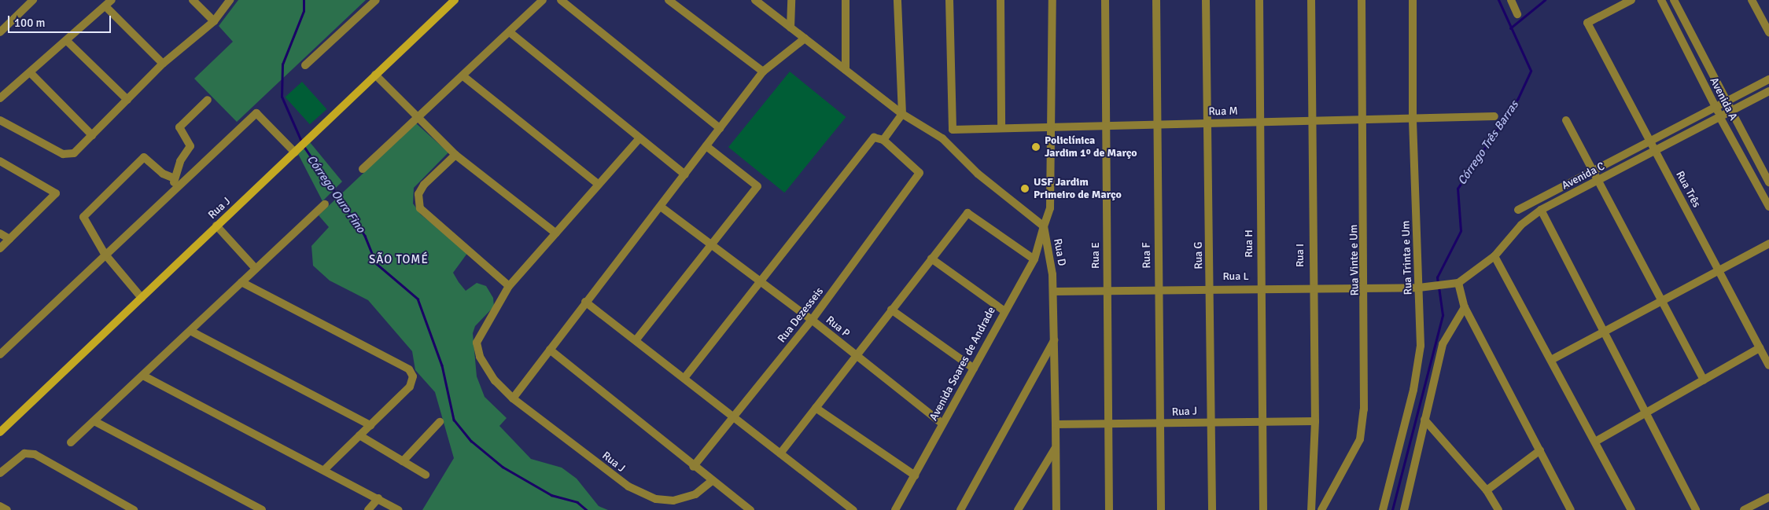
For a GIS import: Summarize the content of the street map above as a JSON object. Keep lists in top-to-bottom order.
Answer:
{
  "streets": {
    "main road": ["Rua J"],
    "street": [
      "Avenida A",
      "Rua M",
      "Avenida C",
      "Rua Três",
      "Rua H",
      "Rua D",
      "Rua E",
      "Rua F",
      "Rua G",
      "Rua I",
      "Rua Trinta e Um",
      "Rua Vinte e Um",
      "Rua L",
      "Rua Dezesseis",
      "Rua P",
      "Avenida Soares de Andrade"
    ]
  },
  "crossings": [
    ["Avenida A", "Avenida C"],
    ["Rua M", "Rua H"],
    ["Rua M", "Rua D"],
    ["Rua M", "Rua E"],
    ["Rua M", "Rua F"],
    ["Rua M", "Rua G"],
    ["Rua M", "Rua I"],
    ["Rua M", "Rua Trinta e Um"],
    ["Rua M", "Rua Vinte e Um"],
    ["Avenida C", "Rua Três"],
    ["Rua J", "Rua H"],
    ["Rua J", "Rua D"],
    ["Rua J", "Rua E"],
    ["Rua J", "Rua F"],
    ["Rua J", "Rua G"],
    ["Rua J", "Rua I"],
    ["Rua H", "Rua L"],
    ["Rua D", "Rua L"],
    ["Rua D", "Avenida Soares de Andrade"],
    ["Rua E", "Rua L"],
    ["Rua F", "Rua L"],
    ["Rua G", "Rua L"],
    ["Rua I", "Rua L"],
    ["Rua Trinta e Um", "Rua L"],
    ["Rua Vinte e Um", "Rua L"],
    ["Rua Dezesseis", "Rua P"],
    ["Rua P", "Avenida Soares de Andrade"]
  ],
  "districts": ["SÃO TOMÉ"],
  "water": ["Córrego Três Barras", "Córrego Ouro Fino"],
  "places": ["Policlínica Jardim 1º de Março", "USF Jardim Primeiro de Março"],
  "scale_bar": "100 m"
}
